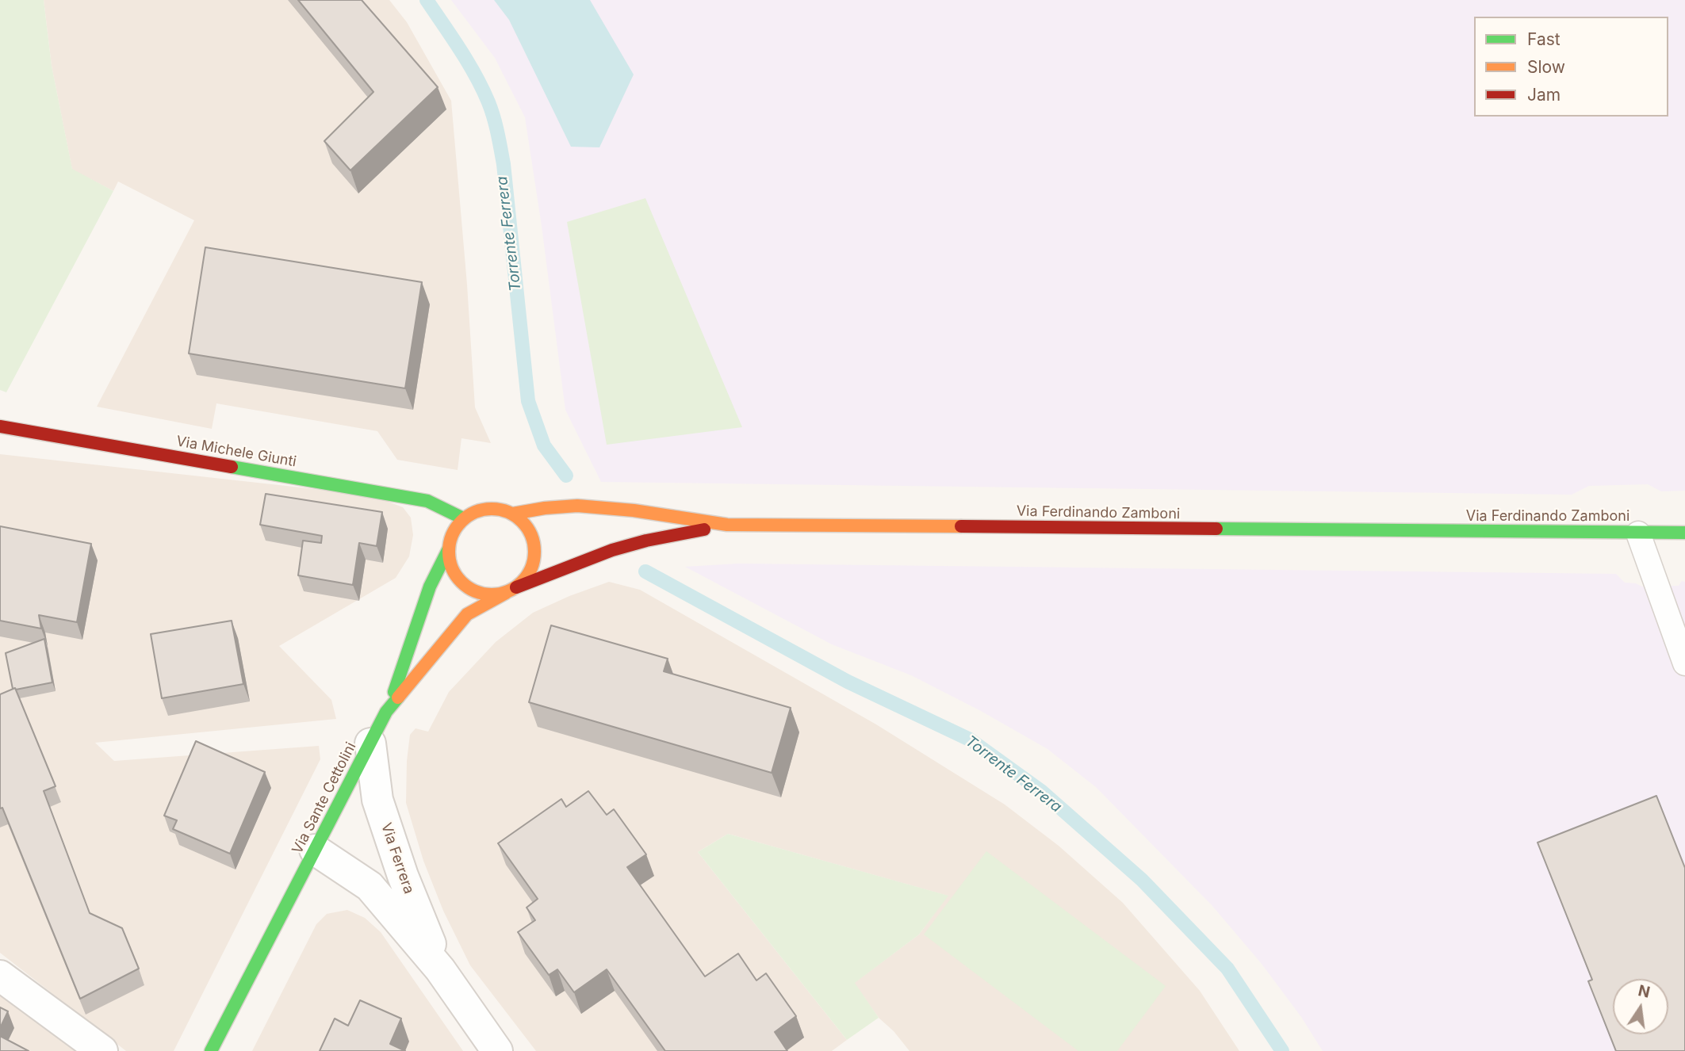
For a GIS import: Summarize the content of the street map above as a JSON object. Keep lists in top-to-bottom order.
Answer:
{
  "streets": {
    "street": [
      "Via Michele Giunti",
      "Via Ferdinando Zamboni",
      "Via Sante Cettolini",
      "Via Ferrera"
    ]
  },
  "crossings": [
    ["Via Michele Giunti", "Via Ferdinando Zamboni"],
    ["Via Michele Giunti", "Via Sante Cettolini"],
    ["Via Ferdinando Zamboni", "Via Sante Cettolini"],
    ["Via Sante Cettolini", "Via Ferrera"]
  ],
  "water": ["Torrente Ferrera"],
  "legend": ["Fast", "Slow", "Jam"],
  "north": "top"
}
